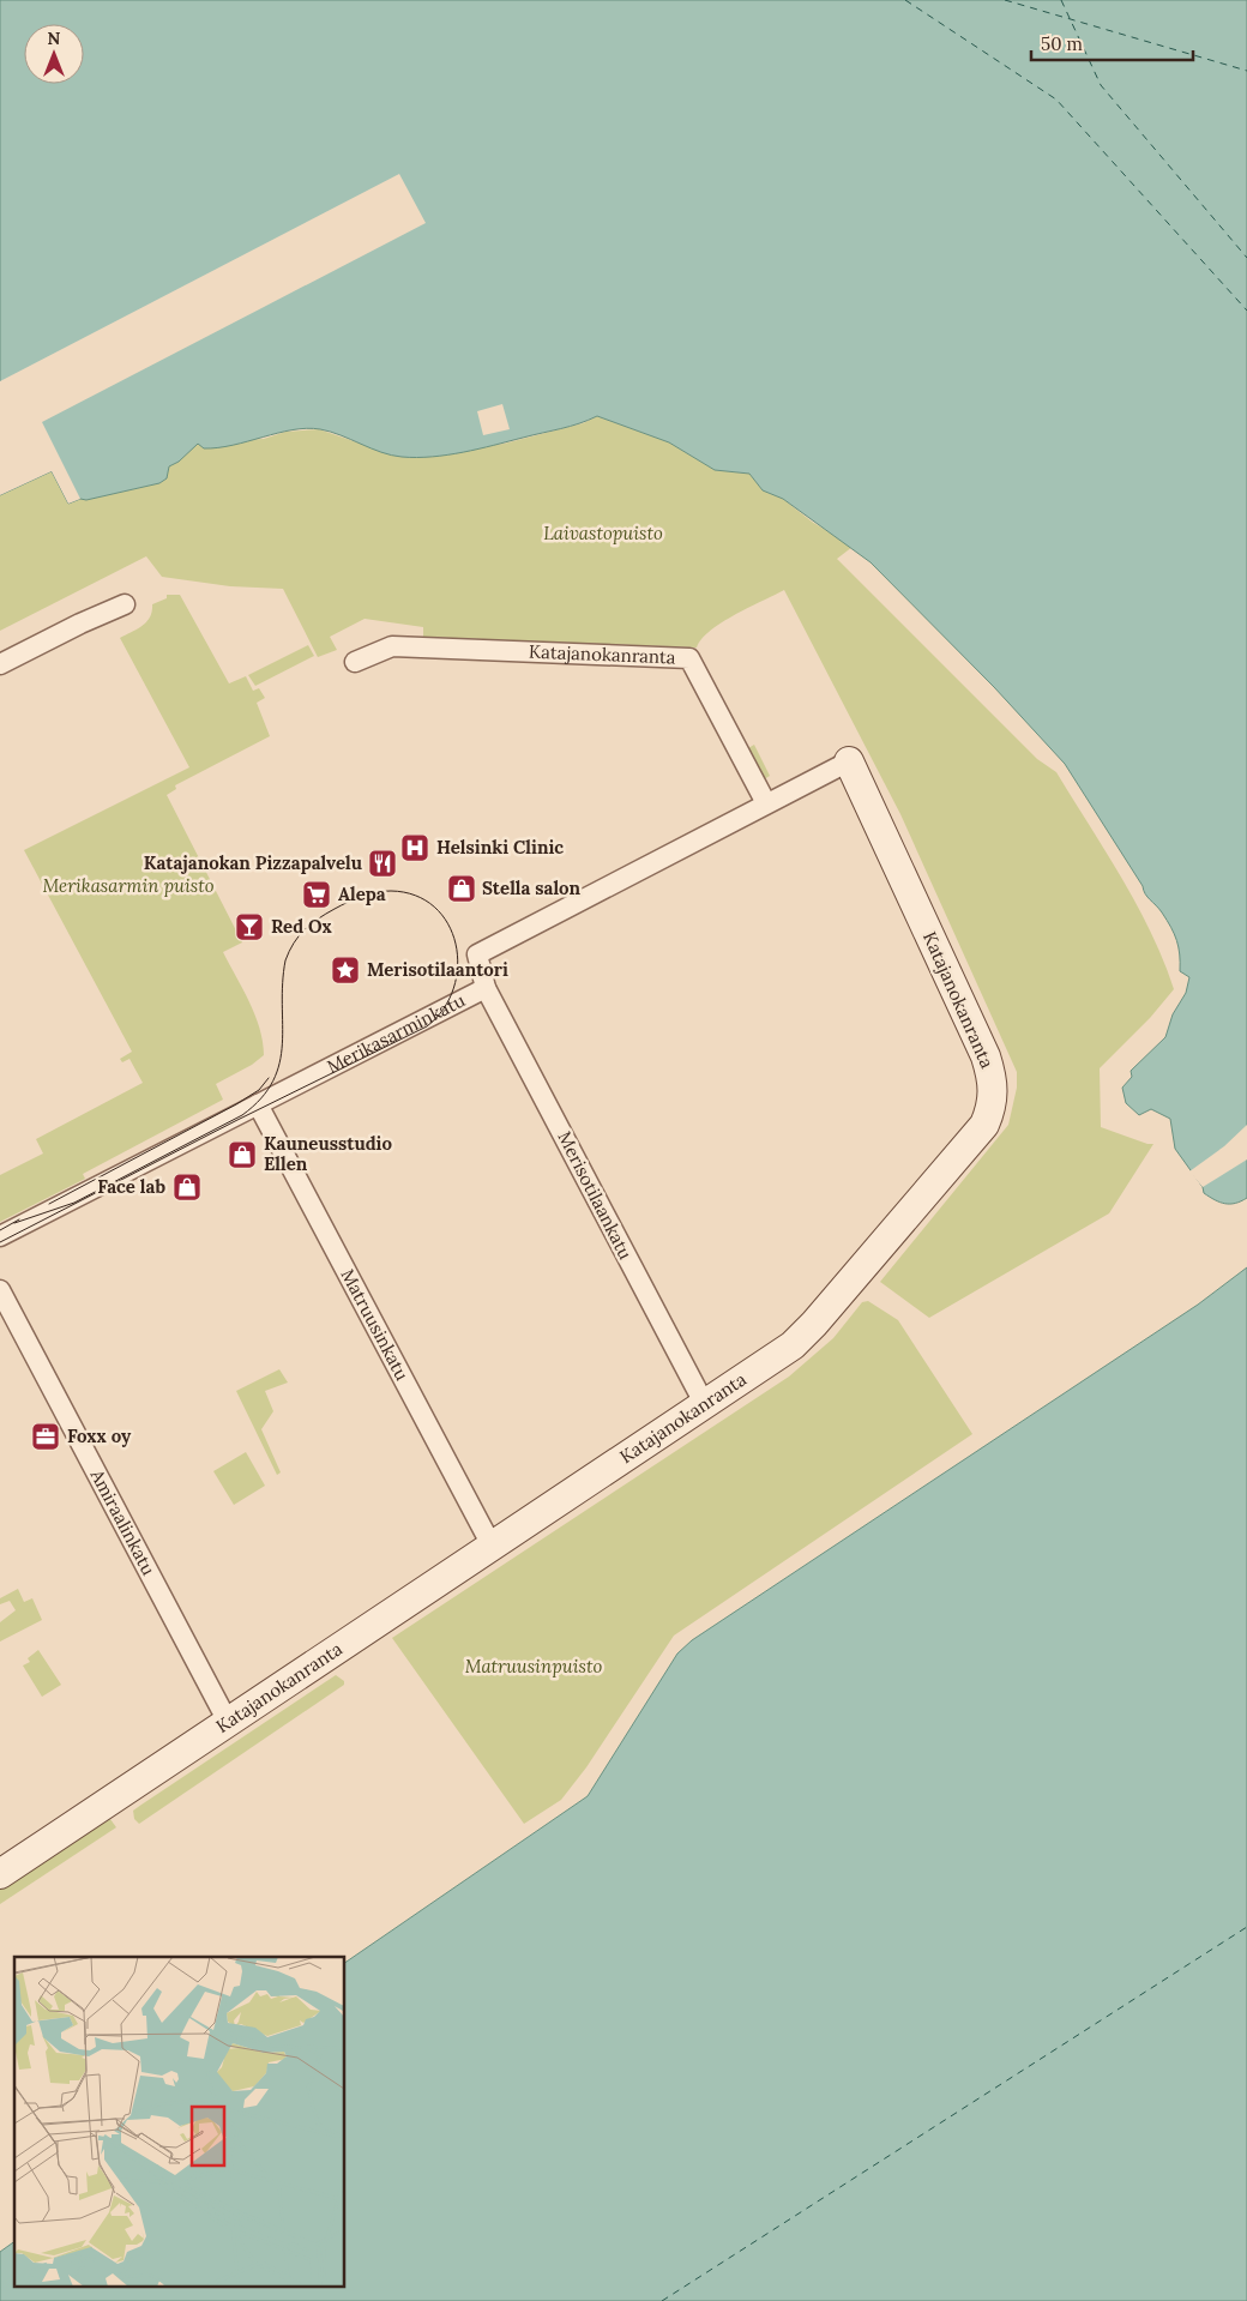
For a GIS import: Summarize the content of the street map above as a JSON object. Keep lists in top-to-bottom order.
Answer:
{
  "streets": {
    "street": [
      "Katajanokanranta",
      "Merikasarminkatu",
      "Merisotilaankatu",
      "Matruusinkatu",
      "Amiraalinkatu"
    ]
  },
  "crossings": [
    ["Katajanokanranta", "Merikasarminkatu"],
    ["Katajanokanranta", "Merisotilaankatu"],
    ["Katajanokanranta", "Matruusinkatu"],
    ["Katajanokanranta", "Amiraalinkatu"],
    ["Merikasarminkatu", "Merisotilaankatu"],
    ["Merikasarminkatu", "Matruusinkatu"]
  ],
  "parks": ["Laivastopuisto", "Merikasarmin puisto", "Matruusinpuisto"],
  "places": {
    "hospital": ["Helsinki Clinic"],
    "restaurant": ["Katajanokan Pizzapalvelu"],
    "shop": ["Stella salon", "Kauneusstudio Ellen", "Face lab"],
    "supermarket": ["Alepa"],
    "bar": ["Red Ox"],
    "place": ["Merisotilaantori"],
    "office": ["Foxx oy"]
  },
  "scale_bar": "50 m",
  "north": "top"
}
